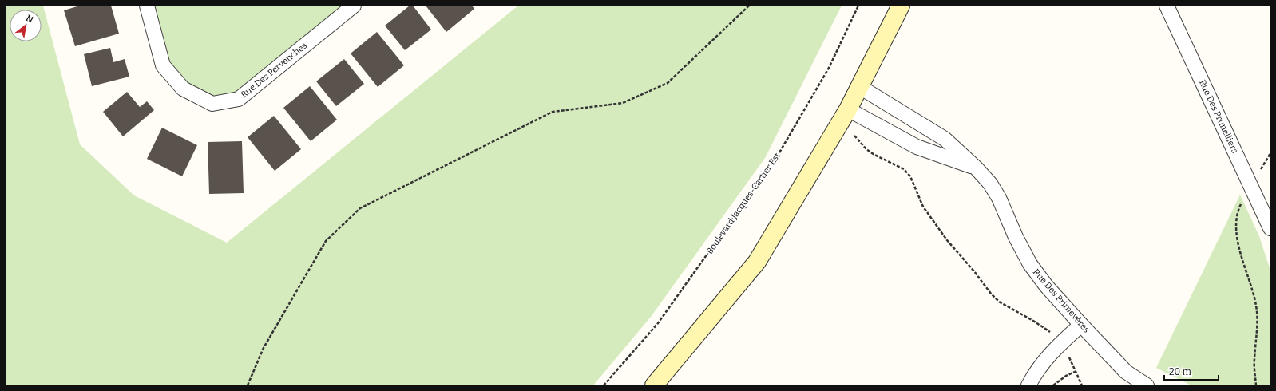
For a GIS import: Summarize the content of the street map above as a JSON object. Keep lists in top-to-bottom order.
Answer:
{
  "streets": {
    "street": ["Rue Des Pervenches", "Rue Des Prunelliers", "Rue Des Primevères"],
    "path": ["Boulevard Jacques-Cartier Est"]
  },
  "scale_bar": "20 m",
  "north": "top right"
}
